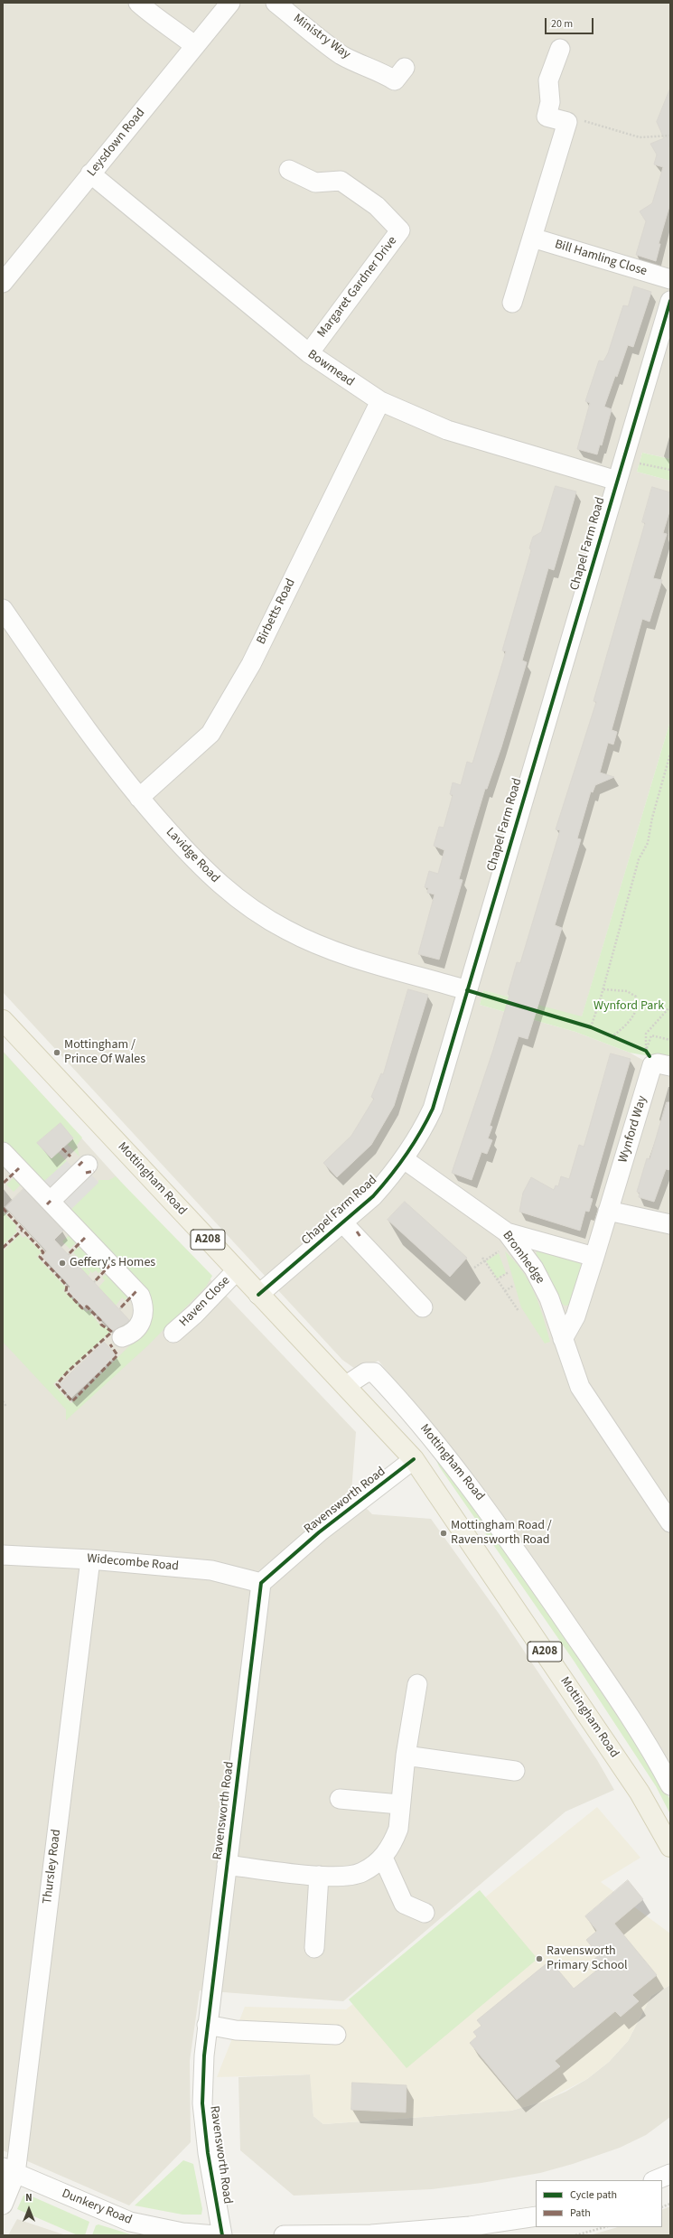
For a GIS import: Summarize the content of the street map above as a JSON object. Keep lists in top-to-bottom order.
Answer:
{
  "streets": {
    "main road": ["Mottingham Road", "A208"],
    "street": [
      "Ministry Way",
      "Leysdown Road",
      "Bill Hamling Close",
      "Margaret Gardner Drive",
      "Bowmead",
      "Chapel Farm Road",
      "Birbetts Road",
      "Lavidge Road",
      "Wynford Way",
      "Bromhedge",
      "Haven Close",
      "Ravensworth Road",
      "Widecombe Road",
      "Thursley Road",
      "Dunkery Road"
    ]
  },
  "crossings": [
    ["Leysdown Road", "Bowmead"],
    ["Margaret Gardner Drive", "Bowmead"],
    ["Bowmead", "Chapel Farm Road"],
    ["Bowmead", "Birbetts Road"],
    ["Chapel Farm Road", "Lavidge Road"],
    ["Chapel Farm Road", "Mottingham Road"],
    ["Chapel Farm Road", "Bromhedge"],
    ["Birbetts Road", "Lavidge Road"],
    ["Mottingham Road", "Haven Close"],
    ["Mottingham Road", "Ravensworth Road"],
    ["Ravensworth Road", "Widecombe Road"],
    ["Widecombe Road", "Thursley Road"],
    ["Thursley Road", "Dunkery Road"]
  ],
  "parks": ["Wynford Park"],
  "places": [
    "Mottingham / Prince Of Wales",
    "Geffery's Homes",
    "Mottingham Road / Ravensworth Road",
    "Ravensworth Primary School"
  ],
  "legend": ["Cycle path", "Path"],
  "scale_bar": "20 m",
  "north": "top"
}
